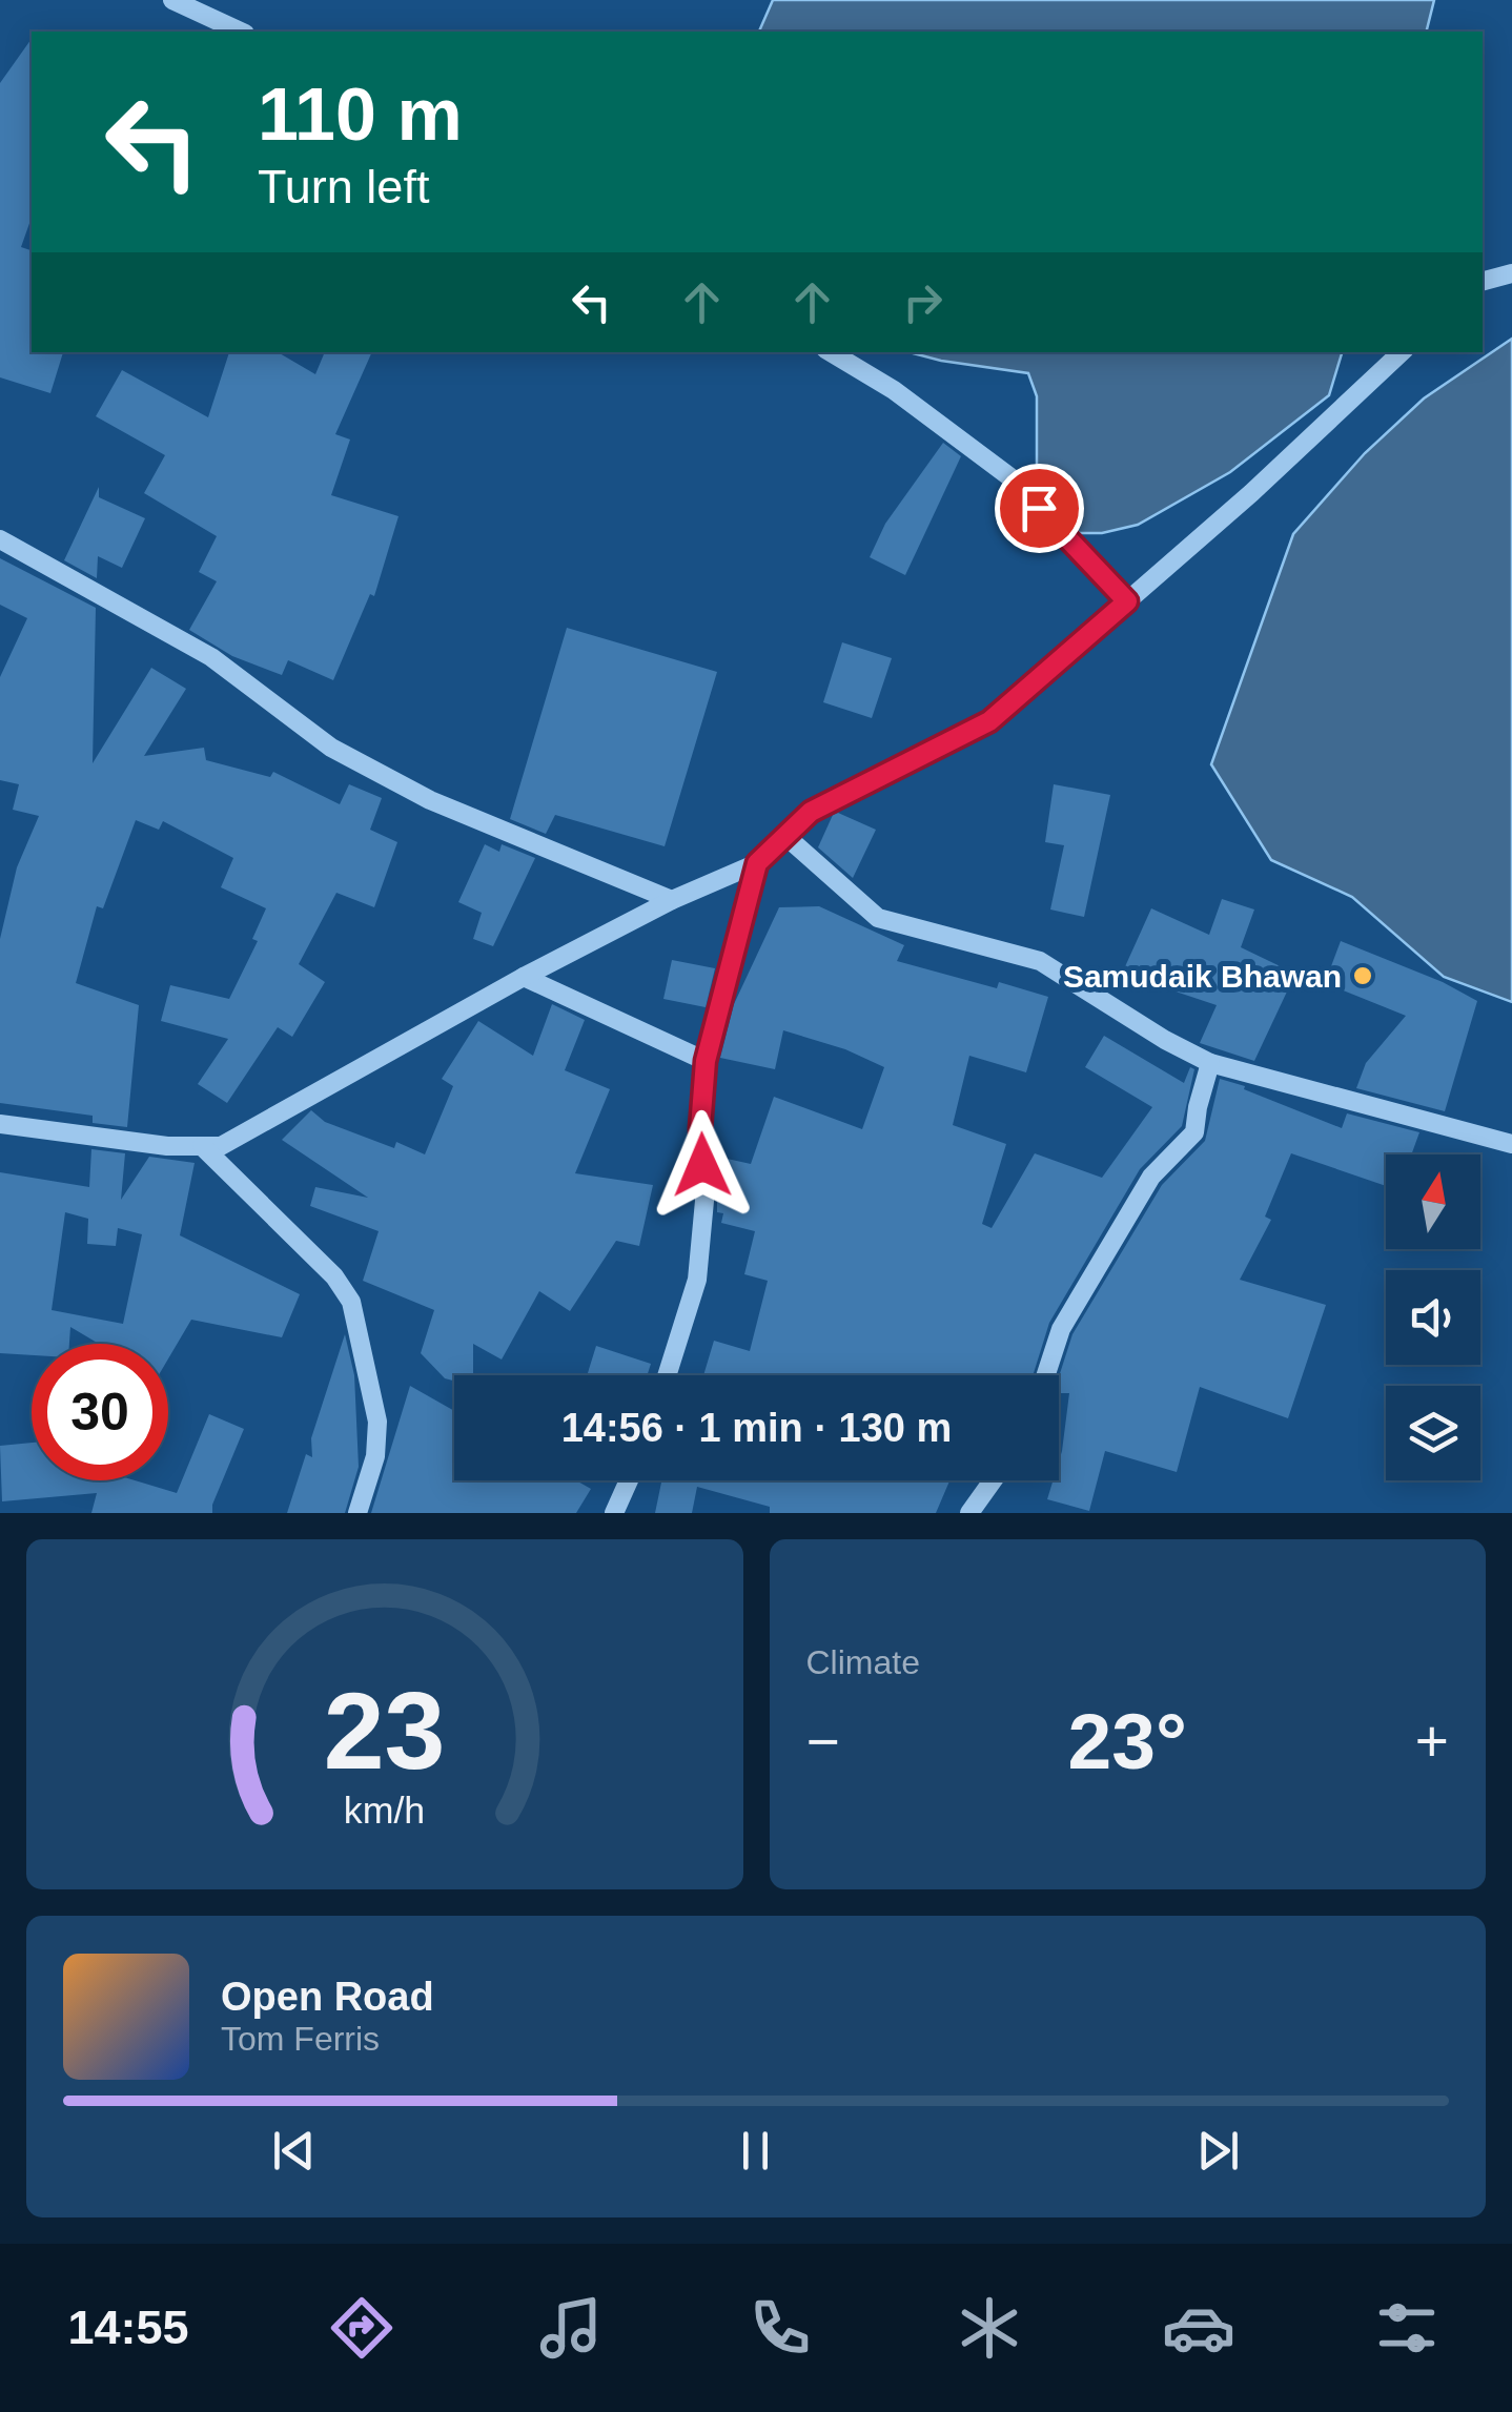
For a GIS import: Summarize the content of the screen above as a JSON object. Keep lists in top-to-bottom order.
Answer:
{
  "places": ["Samudaik Bhawan"],
  "north": "top",
  "page": {
    "turn": ["110 m", "Turn left"],
    "limit": "30",
    "trip": "14:56 · 1 min · 130 m",
    "tile": "Climate",
    "heat": ["−", "23°", "+"],
    "song": ["Open Road", "Tom Ferris"],
    "tabs": "14:55",
    "gauge": ["23", "km/h"]
  }
}
